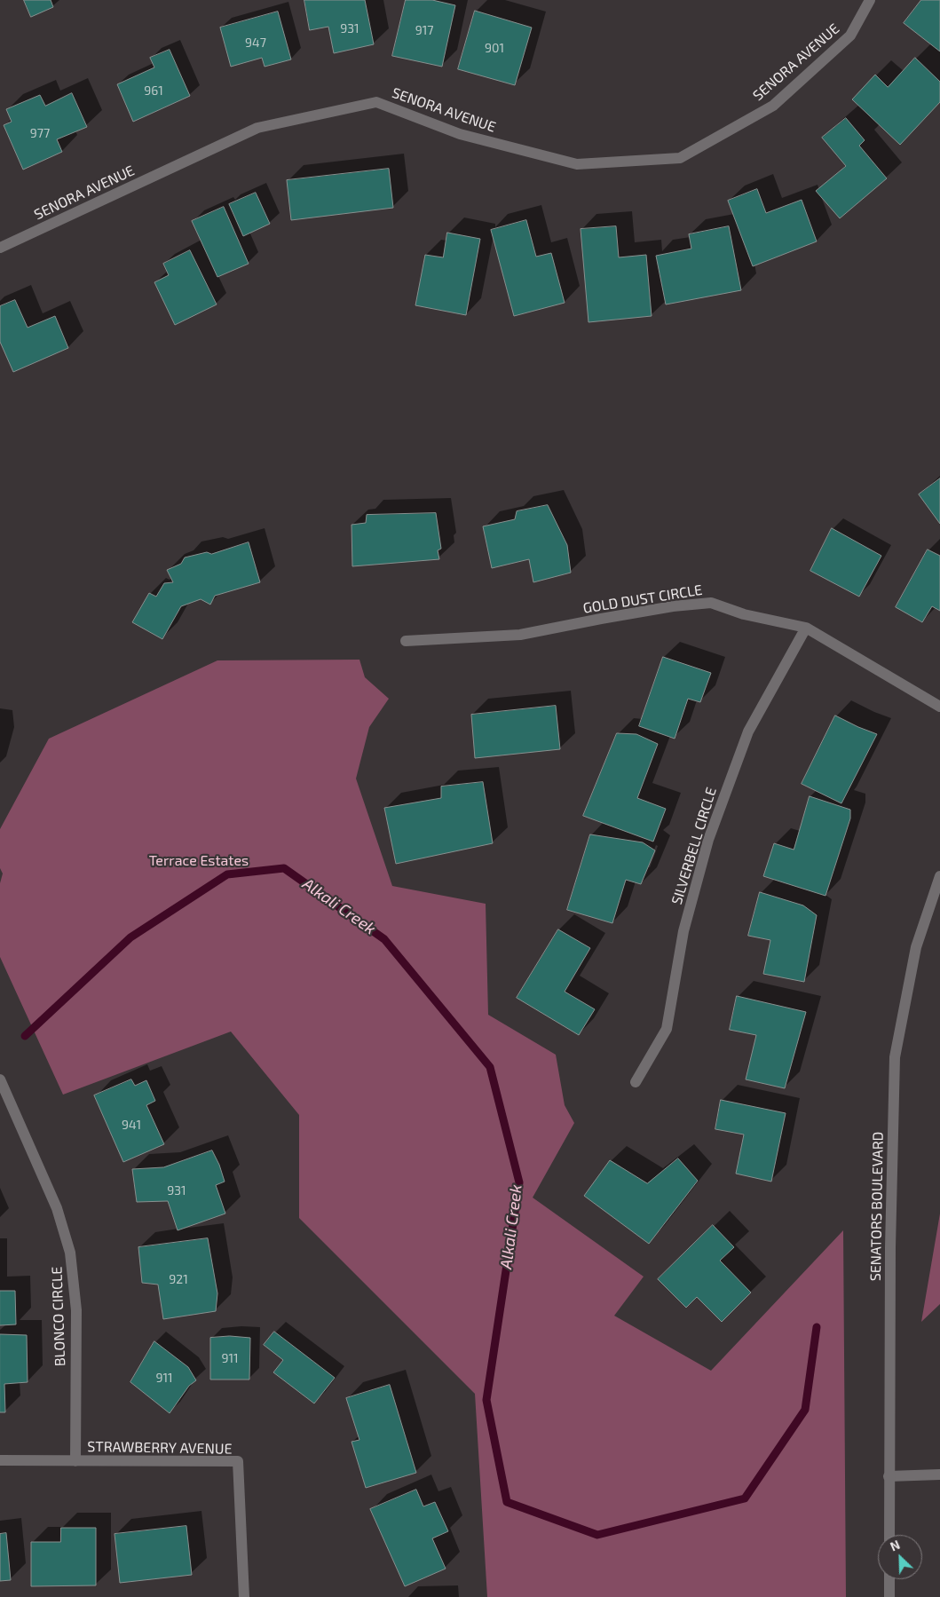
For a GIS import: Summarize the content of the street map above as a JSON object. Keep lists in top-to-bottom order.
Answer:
{
  "streets": {
    "street": [
      "SENORA AVENUE",
      "GOLD DUST CIRCLE",
      "SILVERBELL CIRCLE",
      "SENATORS BOULEVARD",
      "BLONCO CIRCLE",
      "STRAWBERRY AVENUE"
    ]
  },
  "crossings": [
    ["GOLD DUST CIRCLE", "SILVERBELL CIRCLE"],
    ["BLONCO CIRCLE", "STRAWBERRY AVENUE"]
  ],
  "water": ["Alkali Creek"],
  "parks": ["Terrace Estates"],
  "house_numbers": [
    "931",
    "917",
    "947",
    "901",
    "961",
    "977",
    "941",
    "931",
    "921",
    "911",
    "911"
  ],
  "north": "top left"
}
